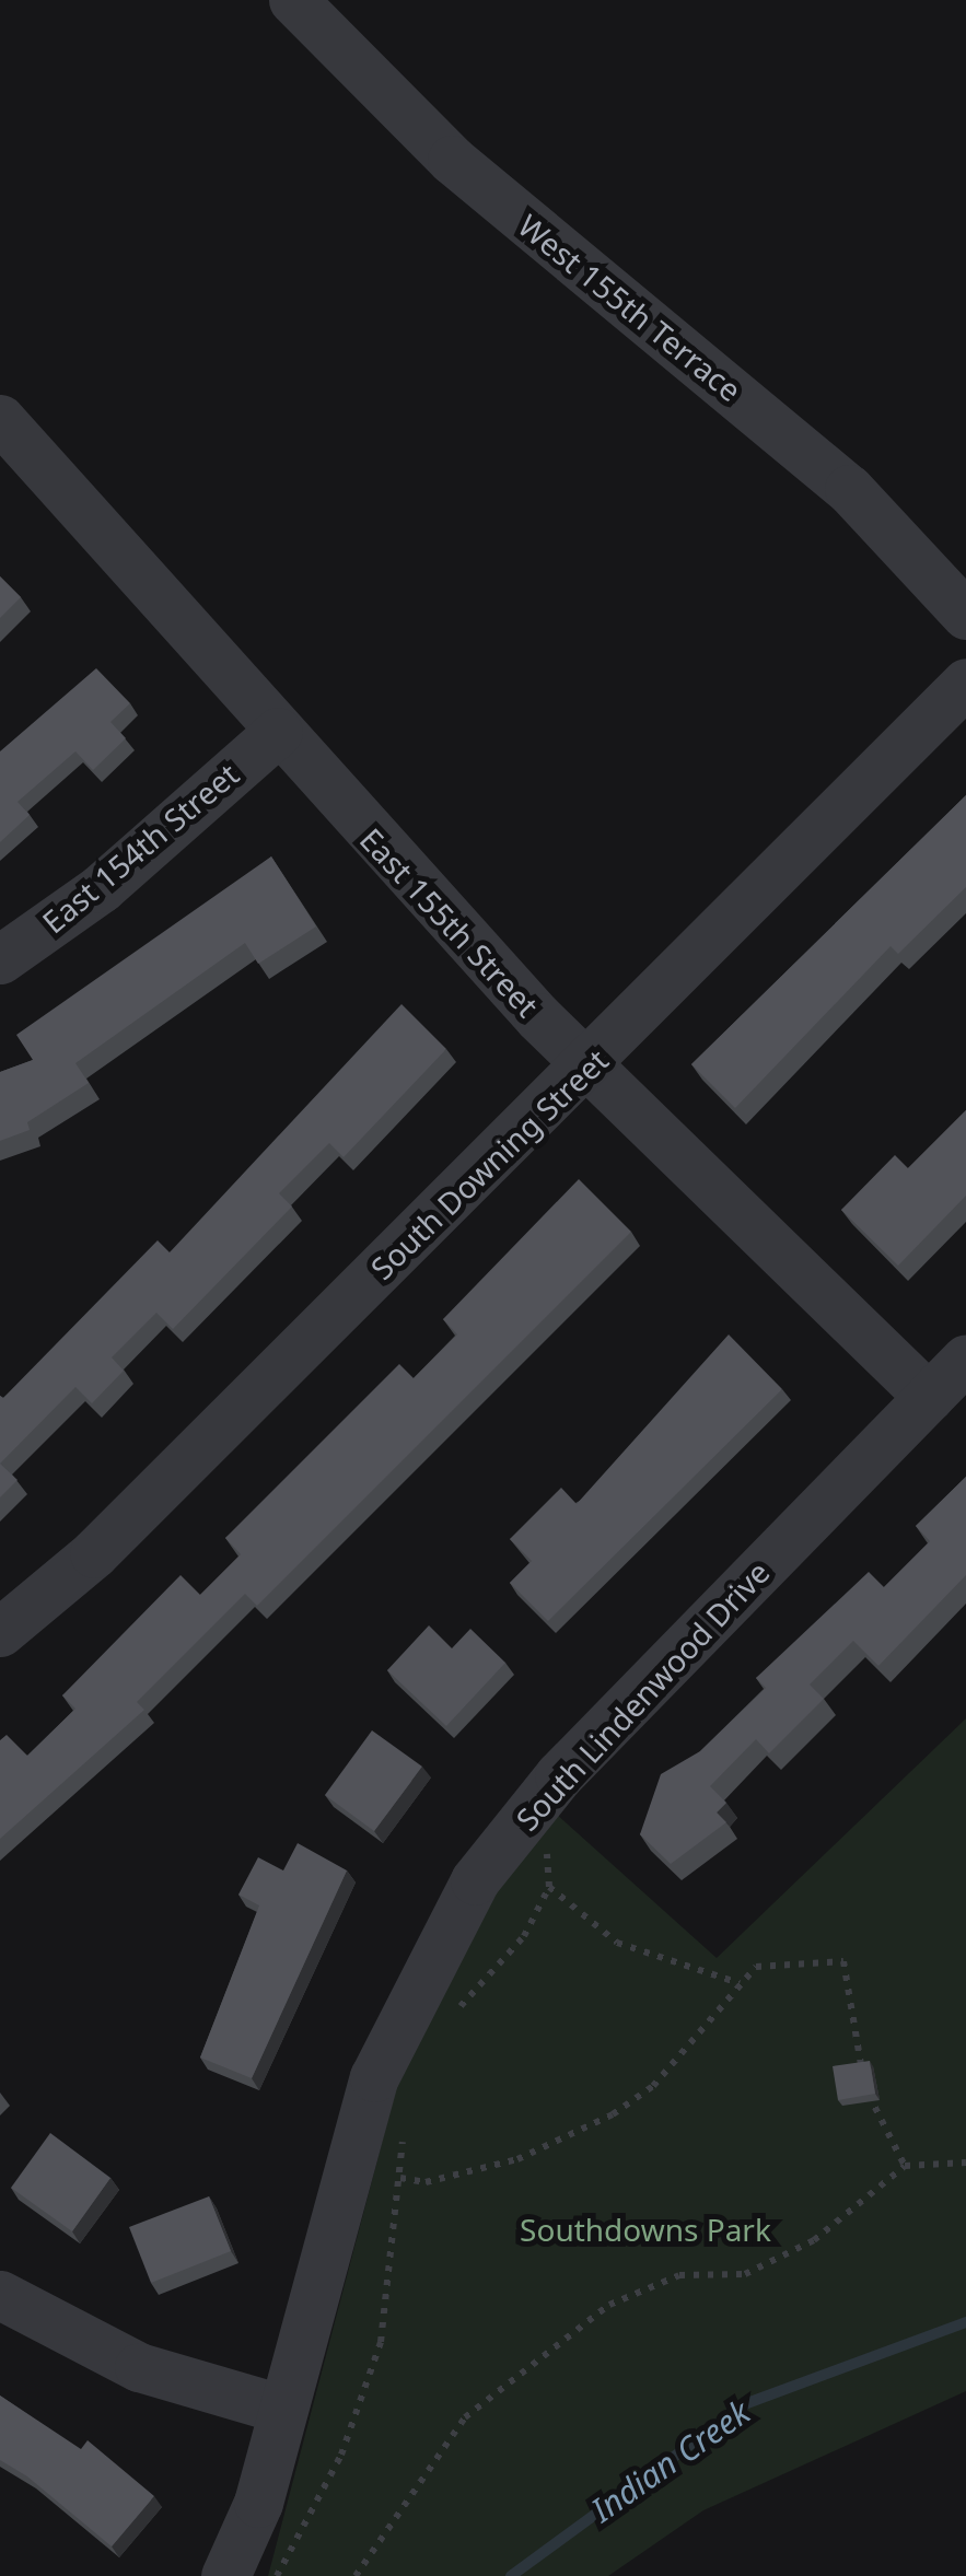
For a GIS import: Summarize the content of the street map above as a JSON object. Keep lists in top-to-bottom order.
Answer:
{
  "streets": {
    "street": [
      "West 155th Terrace",
      "East 154th Street",
      "East 155th Street",
      "South Downing Street",
      "South Lindenwood Drive"
    ]
  },
  "crossings": [
    ["East 154th Street", "East 155th Street"],
    ["East 155th Street", "South Downing Street"],
    ["East 155th Street", "South Lindenwood Drive"]
  ],
  "water": ["Indian Creek"],
  "parks": ["Southdowns Park"]
}
